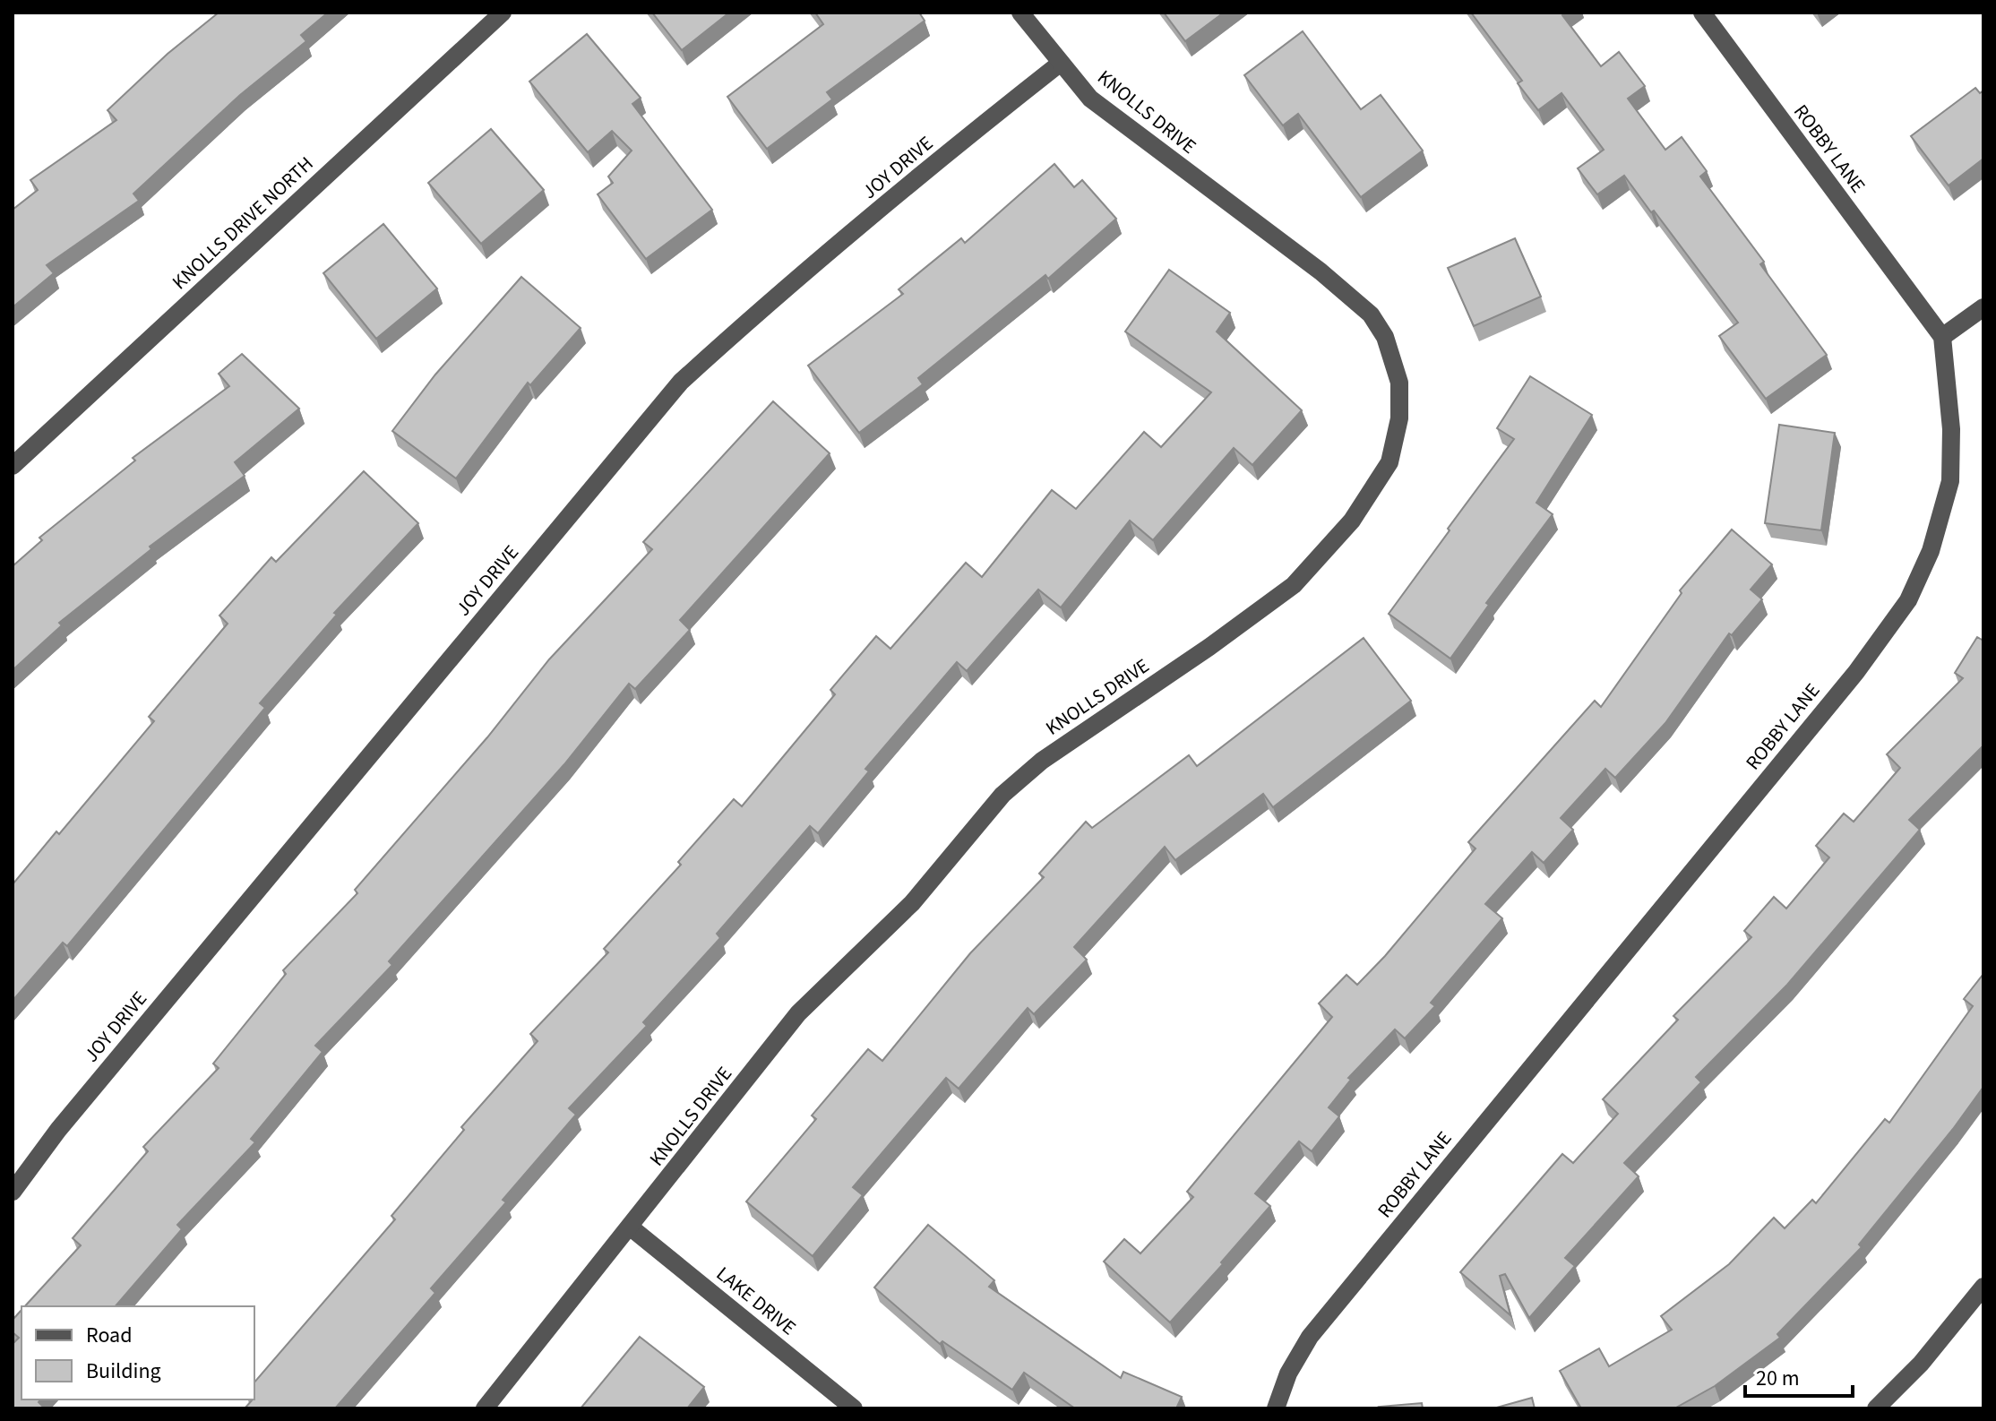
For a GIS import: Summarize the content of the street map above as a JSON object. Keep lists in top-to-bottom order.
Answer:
{
  "streets": {
    "street": [
      "KNOLLS DRIVE",
      "ROBBY LANE",
      "JOY DRIVE",
      "KNOLLS DRIVE NORTH",
      "LAKE DRIVE"
    ]
  },
  "crossings": [
    ["KNOLLS DRIVE", "JOY DRIVE"],
    ["KNOLLS DRIVE", "LAKE DRIVE"]
  ],
  "legend": ["Road", "Building"],
  "scale_bar": "20 m"
}
